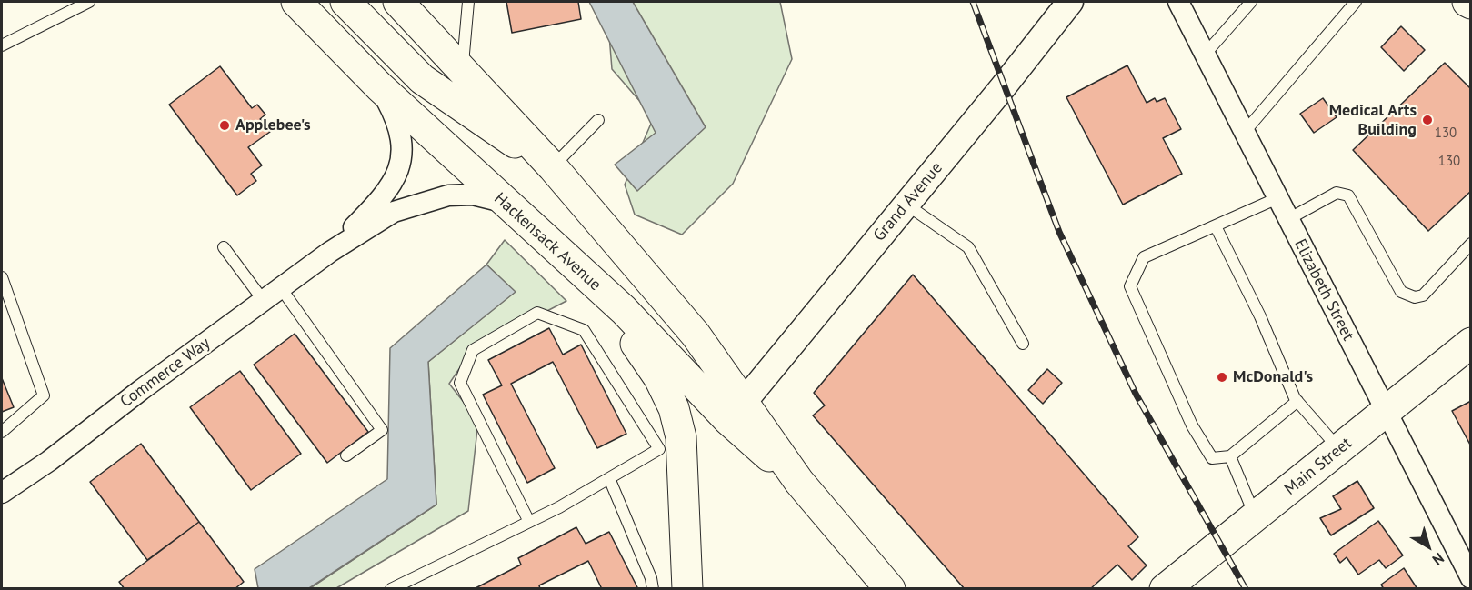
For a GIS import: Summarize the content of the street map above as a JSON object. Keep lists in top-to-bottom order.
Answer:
{
  "streets": {
    "main road": ["Hackensack Avenue", "Main Street"],
    "street": ["Grand Avenue", "Elizabeth Street", "Commerce Way"]
  },
  "crossings": [
    ["Grand Avenue", "Hackensack Avenue"],
    ["Hackensack Avenue", "Commerce Way"],
    ["Elizabeth Street", "Main Street"]
  ],
  "places": ["Medical Arts Building", "Applebee's", "McDonald's"],
  "house_numbers": ["130", "130"],
  "north": "bottom right"
}
